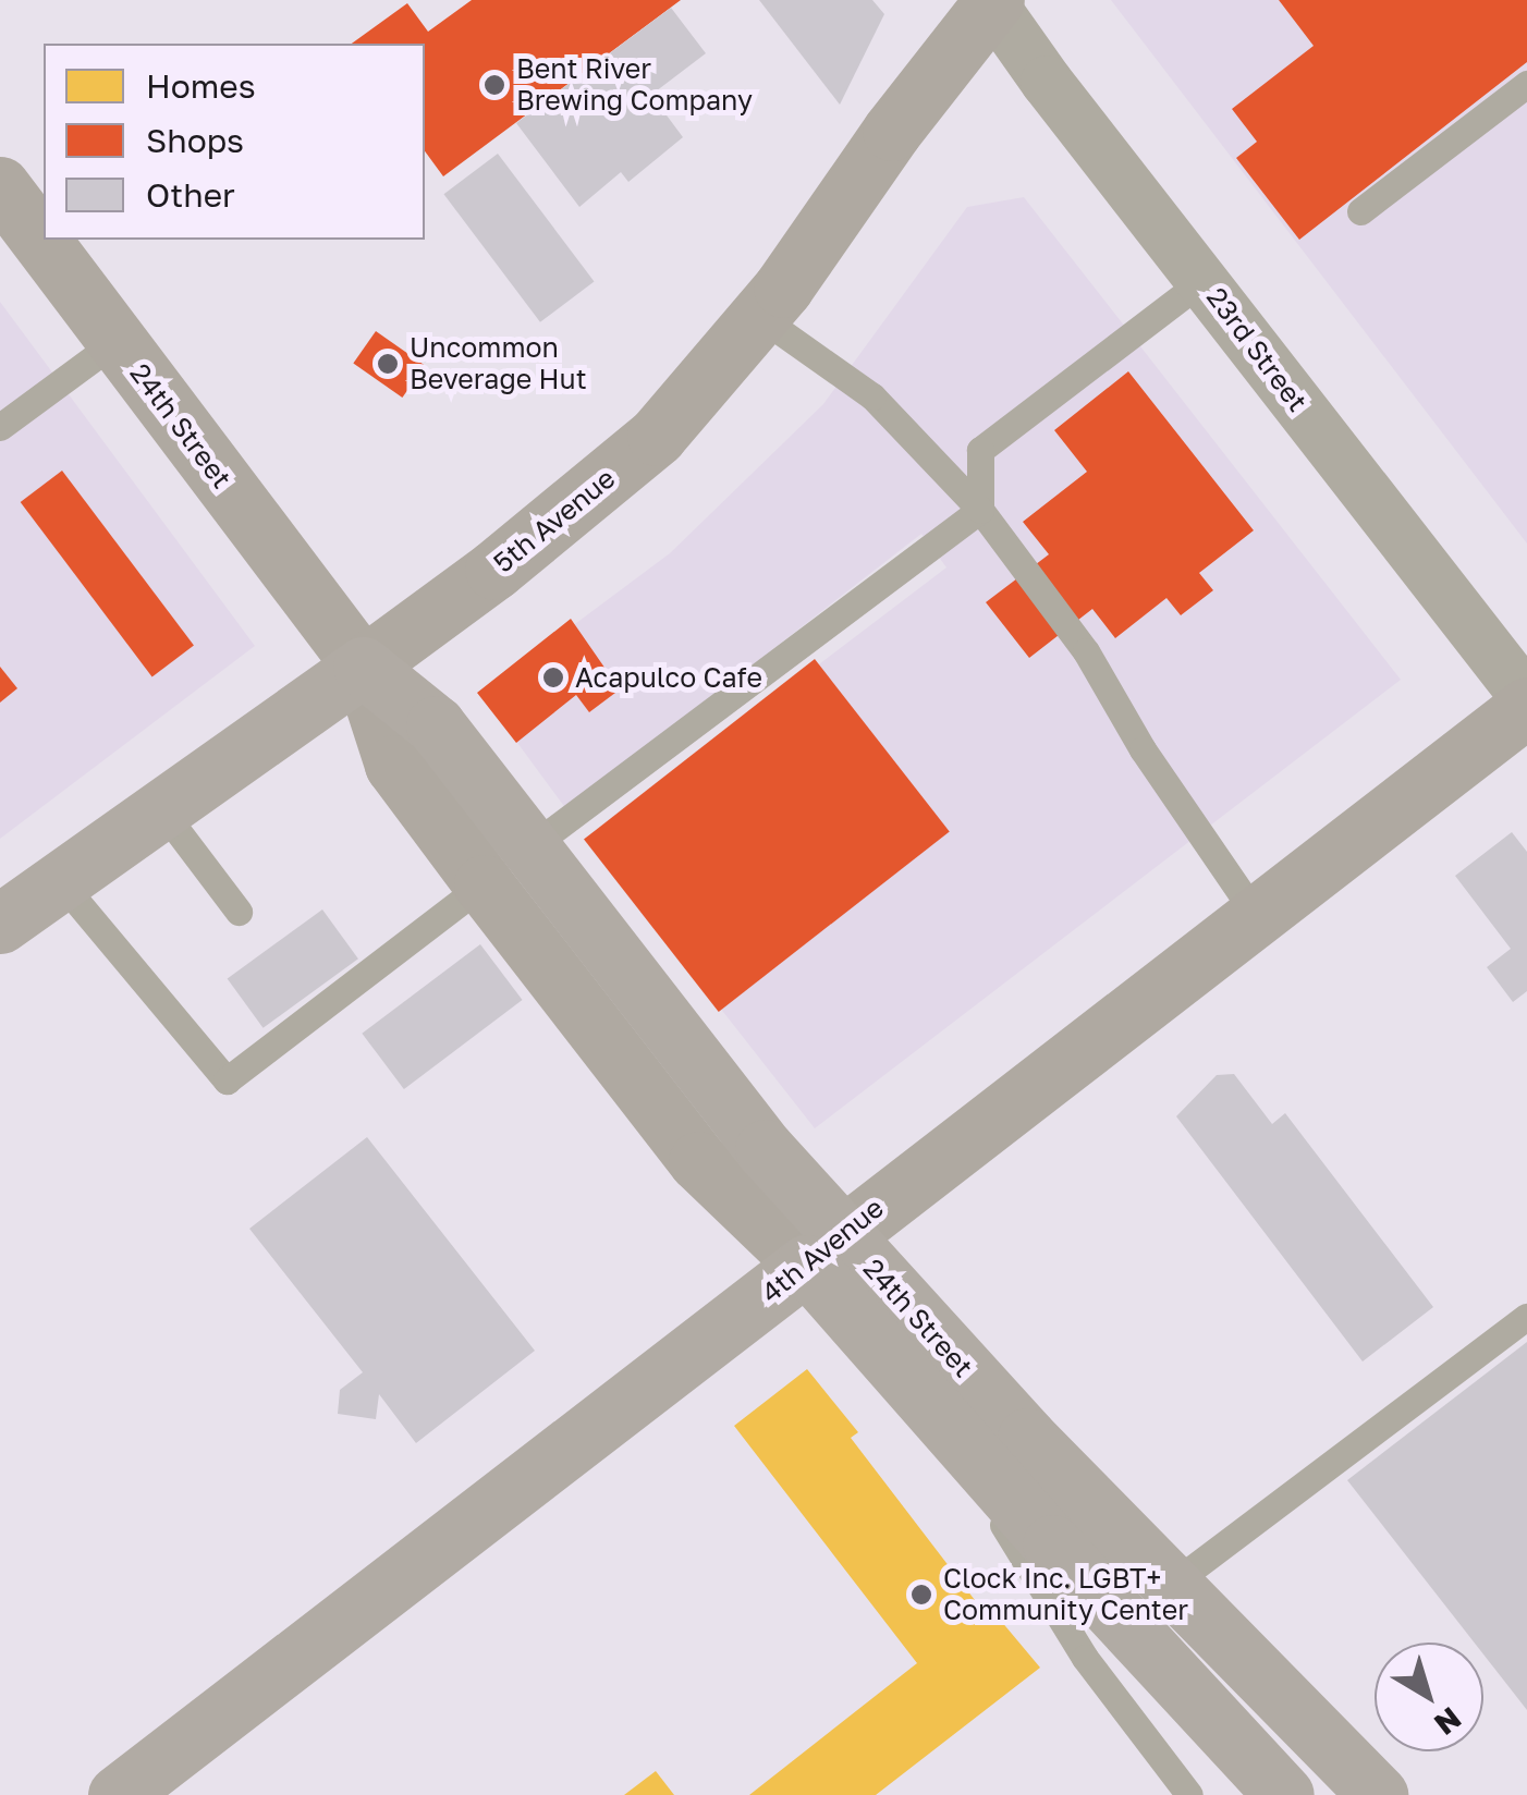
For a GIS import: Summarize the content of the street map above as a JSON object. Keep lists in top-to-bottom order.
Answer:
{
  "streets": {
    "main road": ["24th Street", "5th Avenue", "4th Avenue"],
    "street": ["23rd Street"]
  },
  "crossings": [
    ["23rd Street", "5th Avenue"],
    ["24th Street", "5th Avenue"],
    ["24th Street", "4th Avenue"]
  ],
  "places": [
    "Bent River Brewing Company",
    "Uncommon Beverage Hut",
    "Acapulco Cafe",
    "Clock Inc. LGBT+ Community Center"
  ],
  "legend": ["Homes", "Shops", "Other"],
  "north": "bottom right"
}
